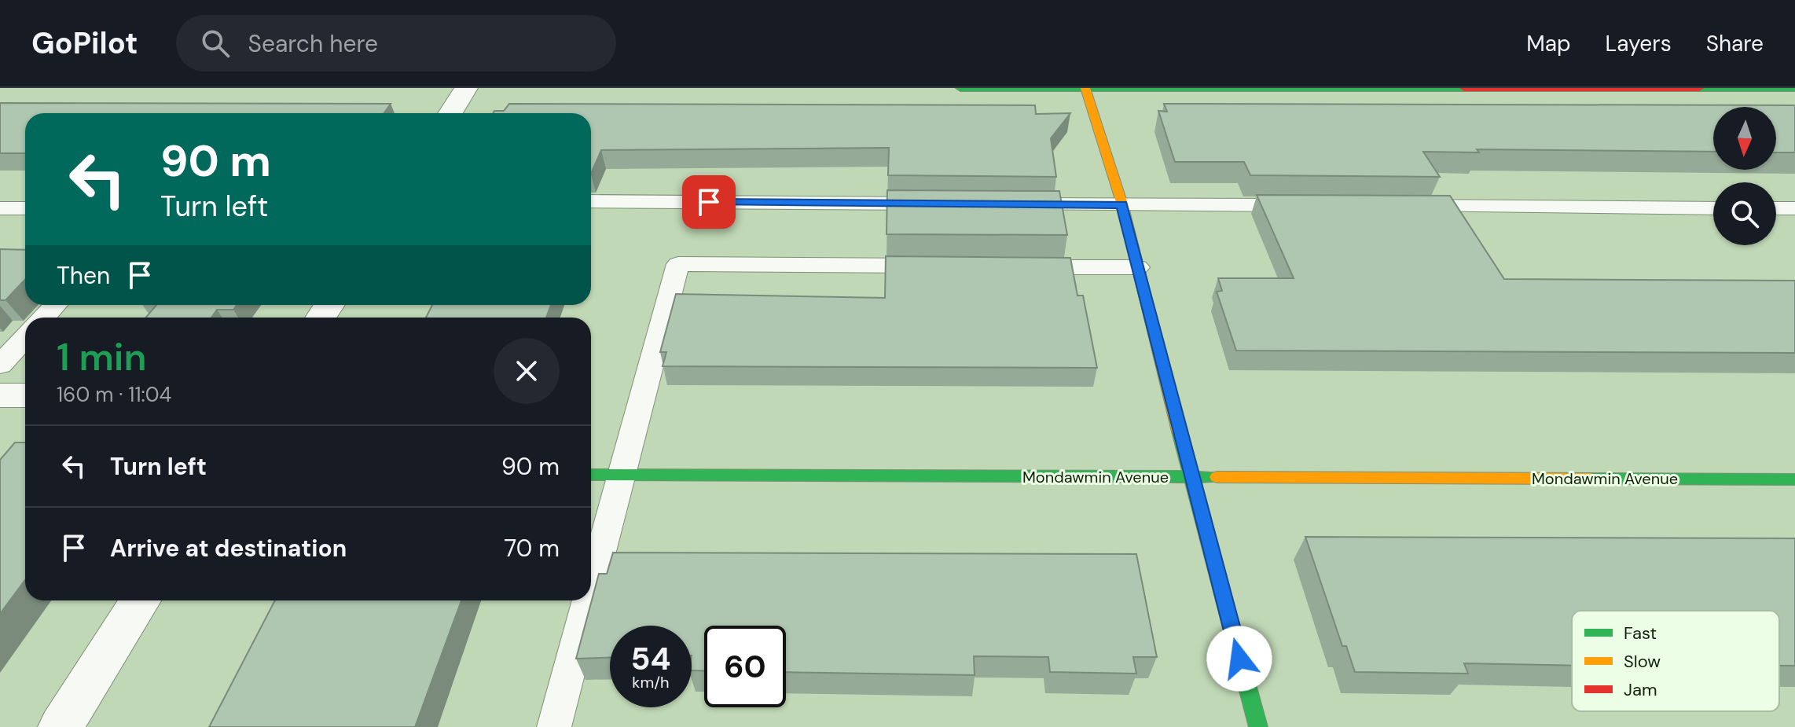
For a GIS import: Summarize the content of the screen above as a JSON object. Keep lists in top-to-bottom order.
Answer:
{
  "streets": {
    "main road": ["Mondawmin Avenue"]
  },
  "legend": ["Fast", "Slow", "Jam"],
  "north": "bottom",
  "page": {
    "header": "GoPilot",
    "search": "Search here",
    "nav": ["Map", "Layers", "Share"],
    "turn": ["90 m", "Turn left"],
    "then": "Then",
    "heading": ["1 min", "160 m · 11:04"],
    "list": [
      {
        "name": "Turn left",
        "value": "90 m"
      },
      {
        "name": "Arrive at destination",
        "value": "70 m"
      }
    ],
    "speed": "54 km/h",
    "limit": "60"
  }
}
